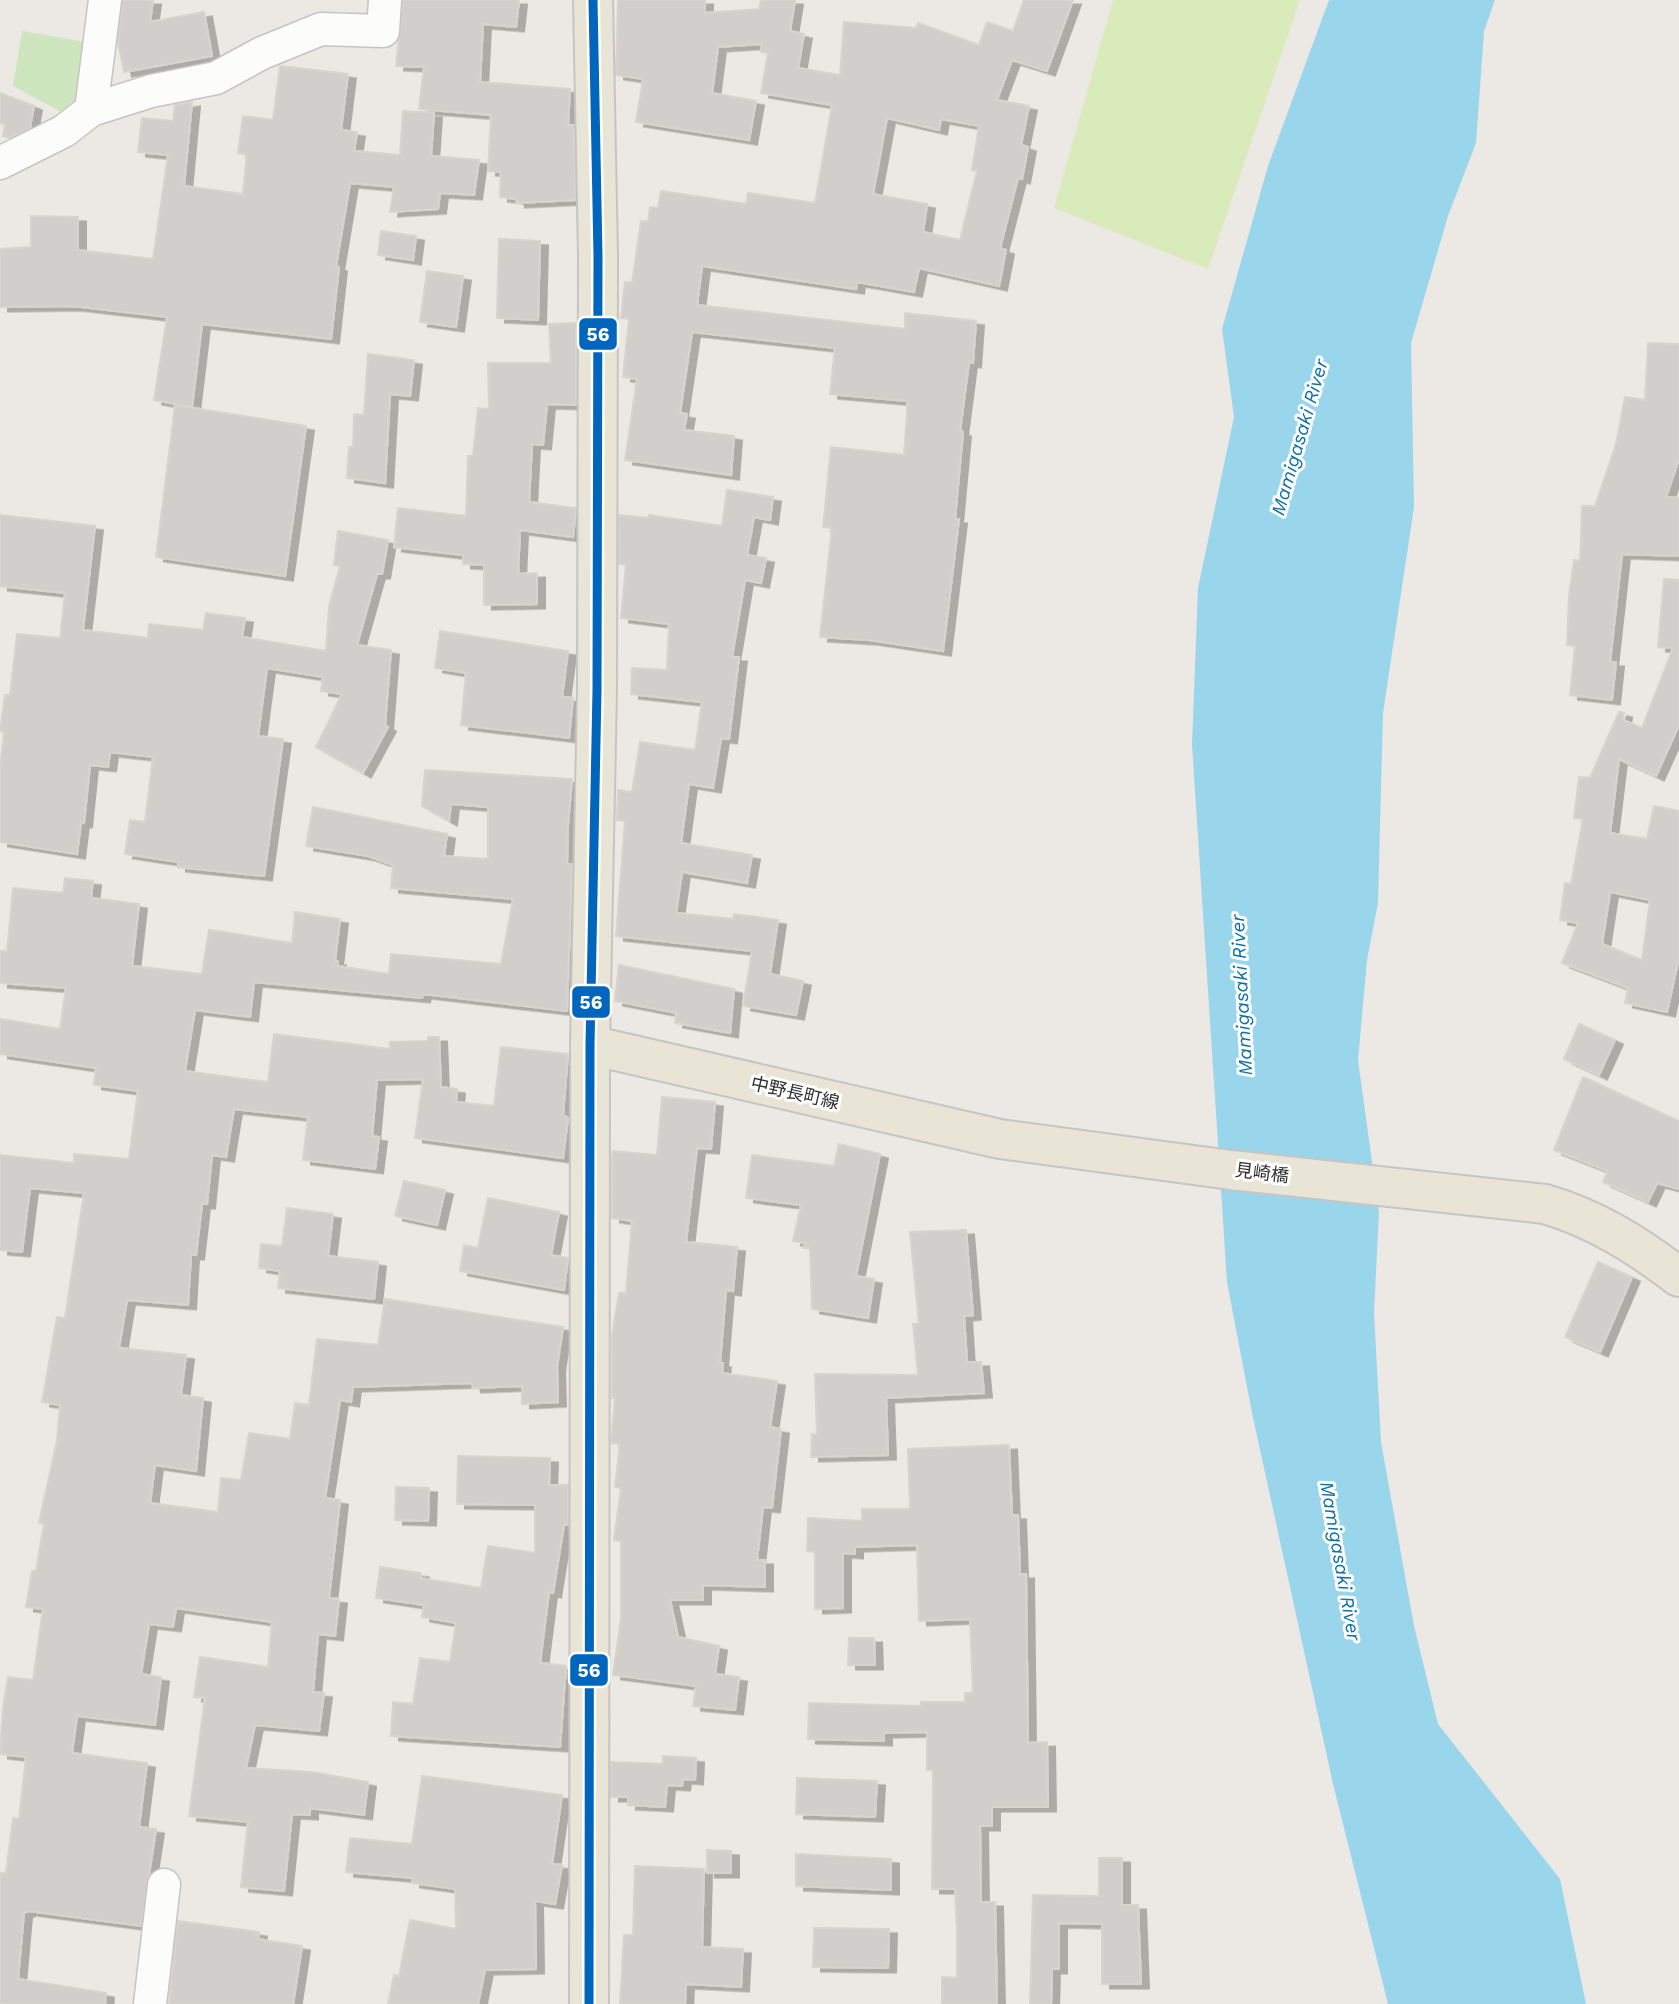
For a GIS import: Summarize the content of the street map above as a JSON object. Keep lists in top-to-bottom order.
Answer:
{
  "streets": {
    "main road": ["中野長町線", "見崎橋"]
  },
  "crossings": [
    ["中野長町線", "見崎橋"]
  ],
  "water": ["Mamigasaki River"],
  "lines": ["transit line 56"]
}
